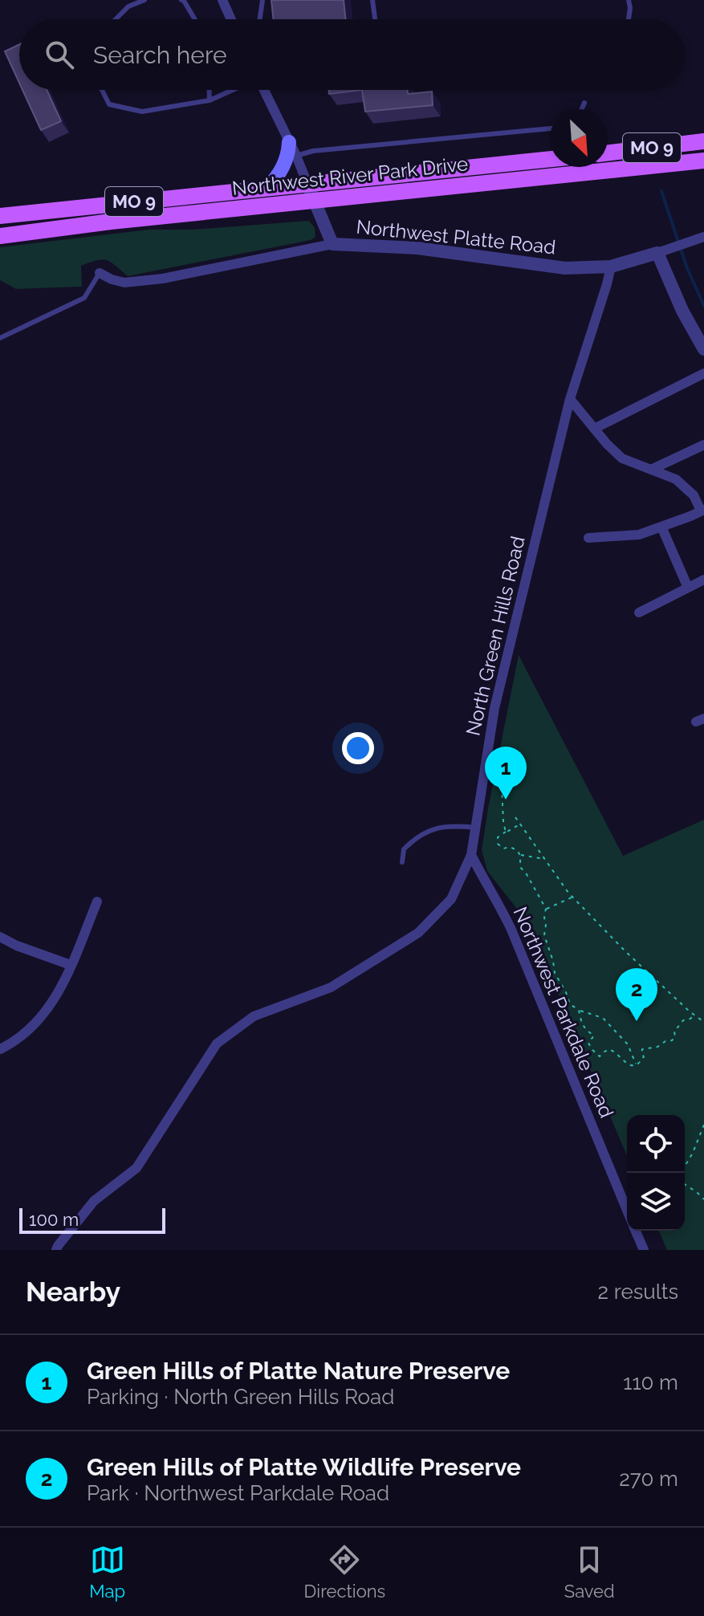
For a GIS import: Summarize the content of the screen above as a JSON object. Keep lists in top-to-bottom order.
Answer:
{
  "streets": {
    "main road": ["MO 9", "Northwest River Park Drive"],
    "street": ["Northwest Platte Road", "North Green Hills Road", "Northwest Parkdale Road"]
  },
  "crossings": [
    ["Northwest Platte Road", "North Green Hills Road"],
    ["North Green Hills Road", "Northwest Parkdale Road"]
  ],
  "scale_bar": "100 m",
  "north": "bottom right",
  "page": {
    "search": "Search here",
    "pins": ["1", "2"],
    "scale": "100 m",
    "heading": ["Nearby", "2 results"],
    "list": [
      {
        "mark": "1",
        "name": "Green Hills of Platte Nature Preserve",
        "note": "Parking · North Green Hills Road",
        "value": "110 m"
      },
      {
        "mark": "2",
        "name": "Green Hills of Platte Wildlife Preserve",
        "note": "Park · Northwest Parkdale Road",
        "value": "270 m"
      }
    ],
    "nav": ["Map", "Directions", "Saved"]
  }
}
